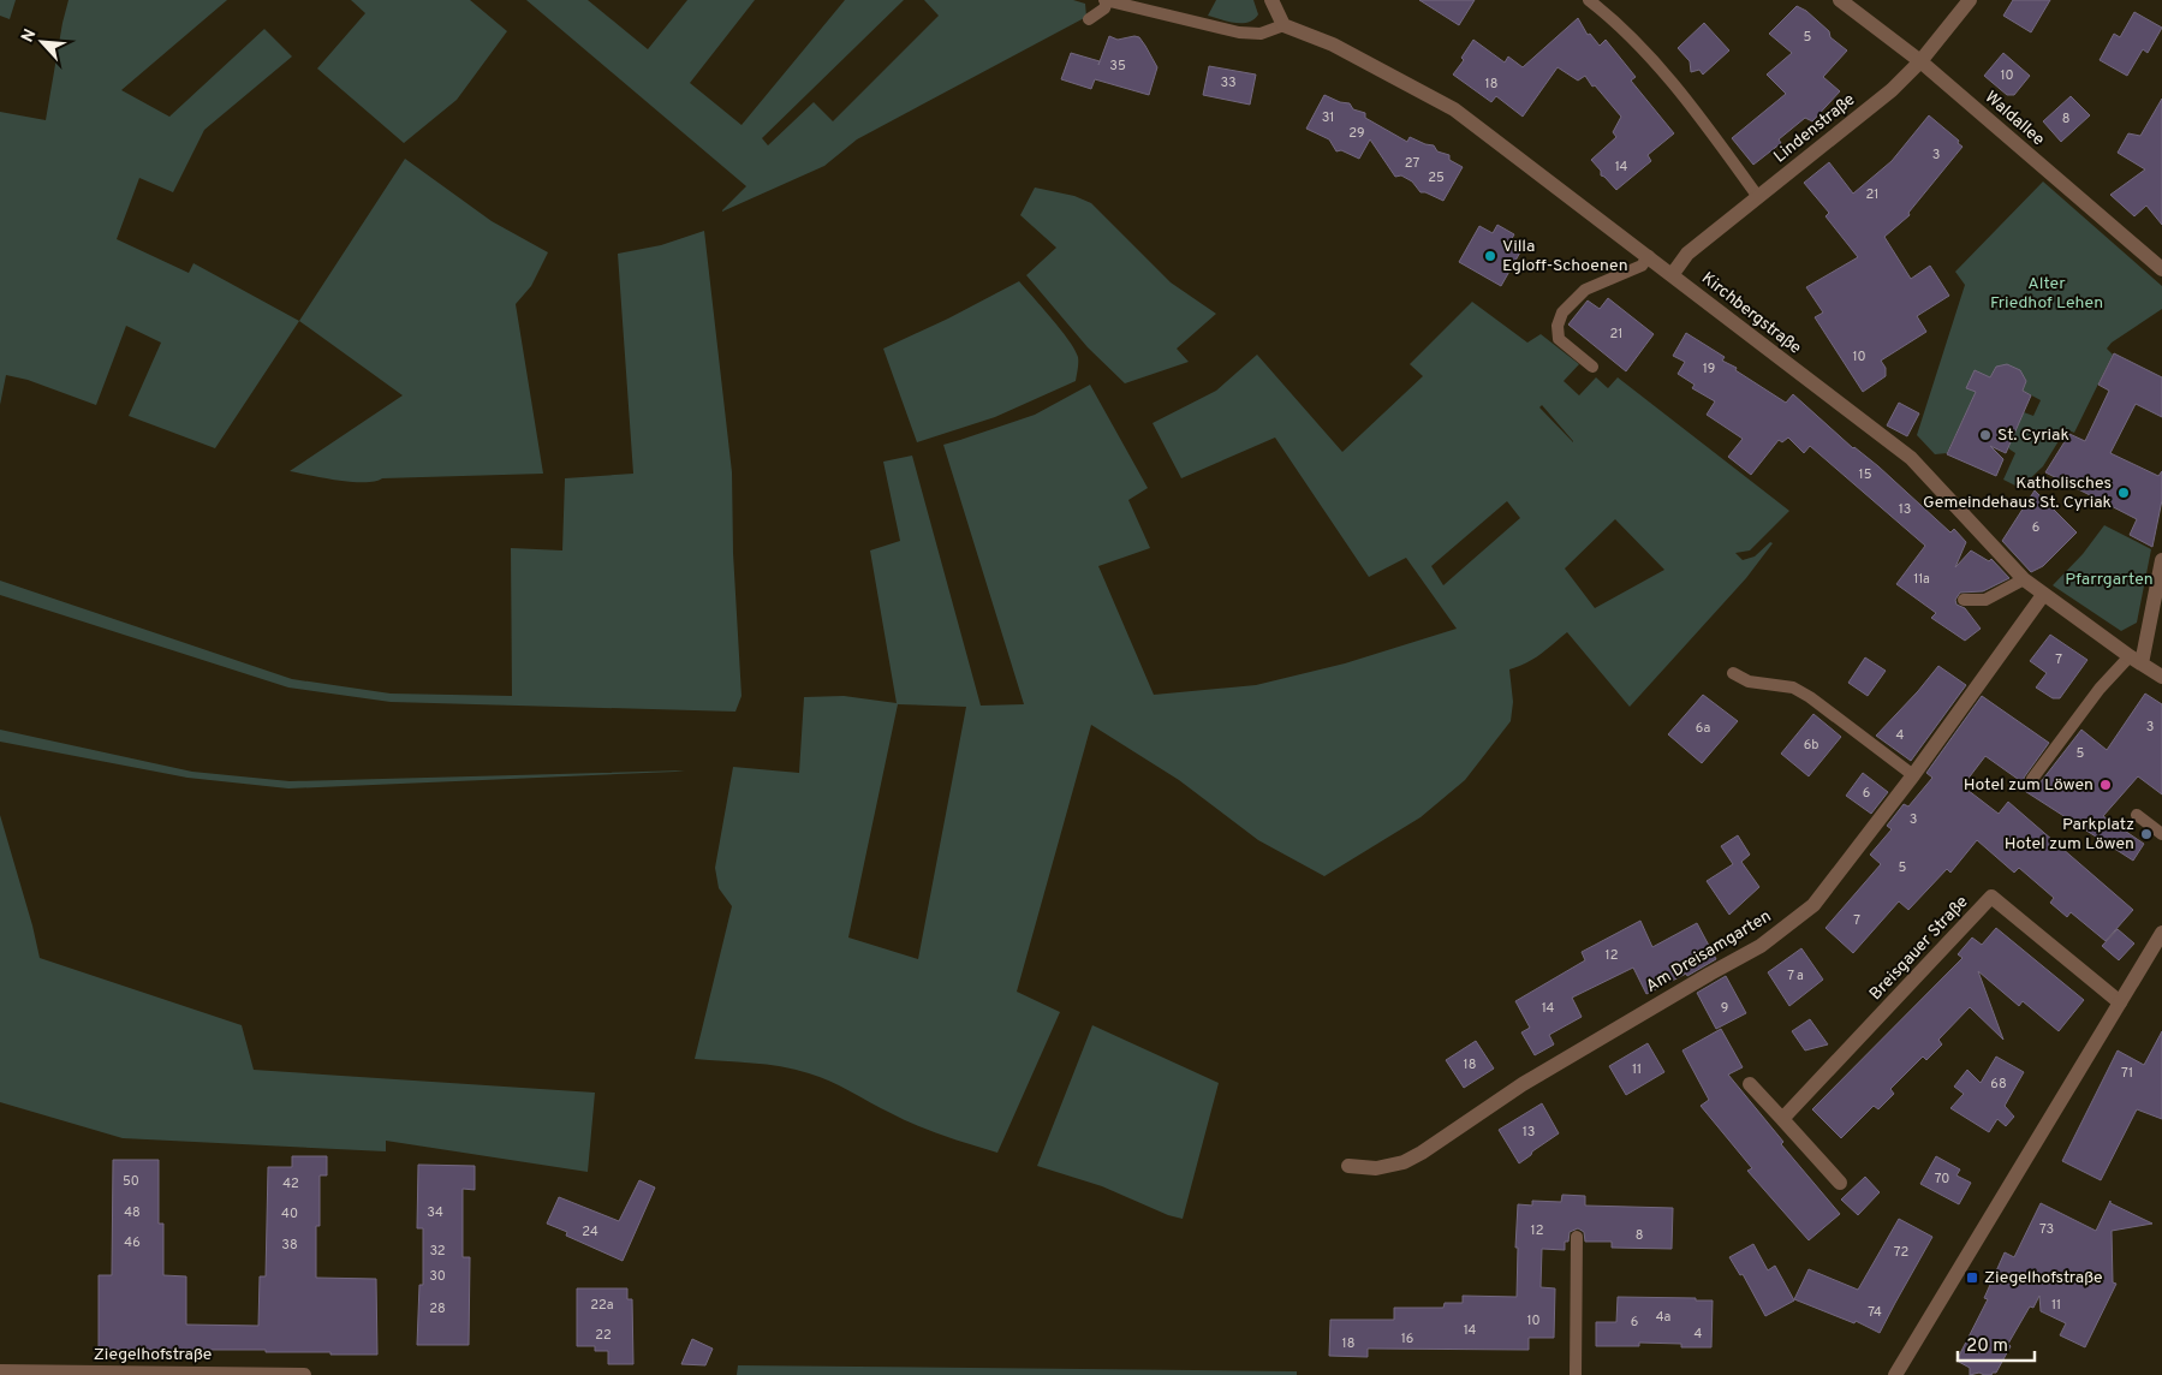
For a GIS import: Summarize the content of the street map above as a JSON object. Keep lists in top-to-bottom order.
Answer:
{
  "streets": {
    "street": [
      "Waldallee",
      "Lindenstraße",
      "Kirchbergstraße",
      "Breisgauer Straße",
      "Am Dreisamgarten",
      "Ziegelhofstraße"
    ]
  },
  "crossings": [
    ["Waldallee", "Lindenstraße"],
    ["Lindenstraße", "Kirchbergstraße"],
    ["Kirchbergstraße", "Am Dreisamgarten"]
  ],
  "parks": ["Alter Friedhof Lehen", "Pfarrgarten"],
  "places": {
    "other": [
      "Villa Egloff-Schoenen",
      "St. Cyriak",
      "Katholisches Gemeindehaus St. Cyriak",
      "Hotel zum Löwen",
      "Parkplatz Hotel zum Löwen"
    ],
    "transit": ["Ziegelhofstraße"]
  },
  "house_numbers": [
    "5",
    "35",
    "10",
    "33",
    "18",
    "31",
    "8",
    "29",
    "3",
    "27",
    "14",
    "25",
    "21",
    "21",
    "10",
    "19",
    "15",
    "13",
    "6",
    "11a",
    "7",
    "3",
    "6a",
    "4",
    "6b",
    "5",
    "6",
    "3",
    "5",
    "7",
    "12",
    "7 a",
    "14",
    "9",
    "18",
    "11",
    "71",
    "68",
    "13",
    "70",
    "50",
    "42",
    "48",
    "34",
    "40",
    "73",
    "12",
    "24",
    "8",
    "46",
    "38",
    "32",
    "72",
    "30",
    "22a",
    "11",
    "28",
    "74",
    "4a",
    "10",
    "6",
    "14",
    "4",
    "22",
    "16",
    "18"
  ],
  "scale_bar": "20 m",
  "north": "top left"
}
